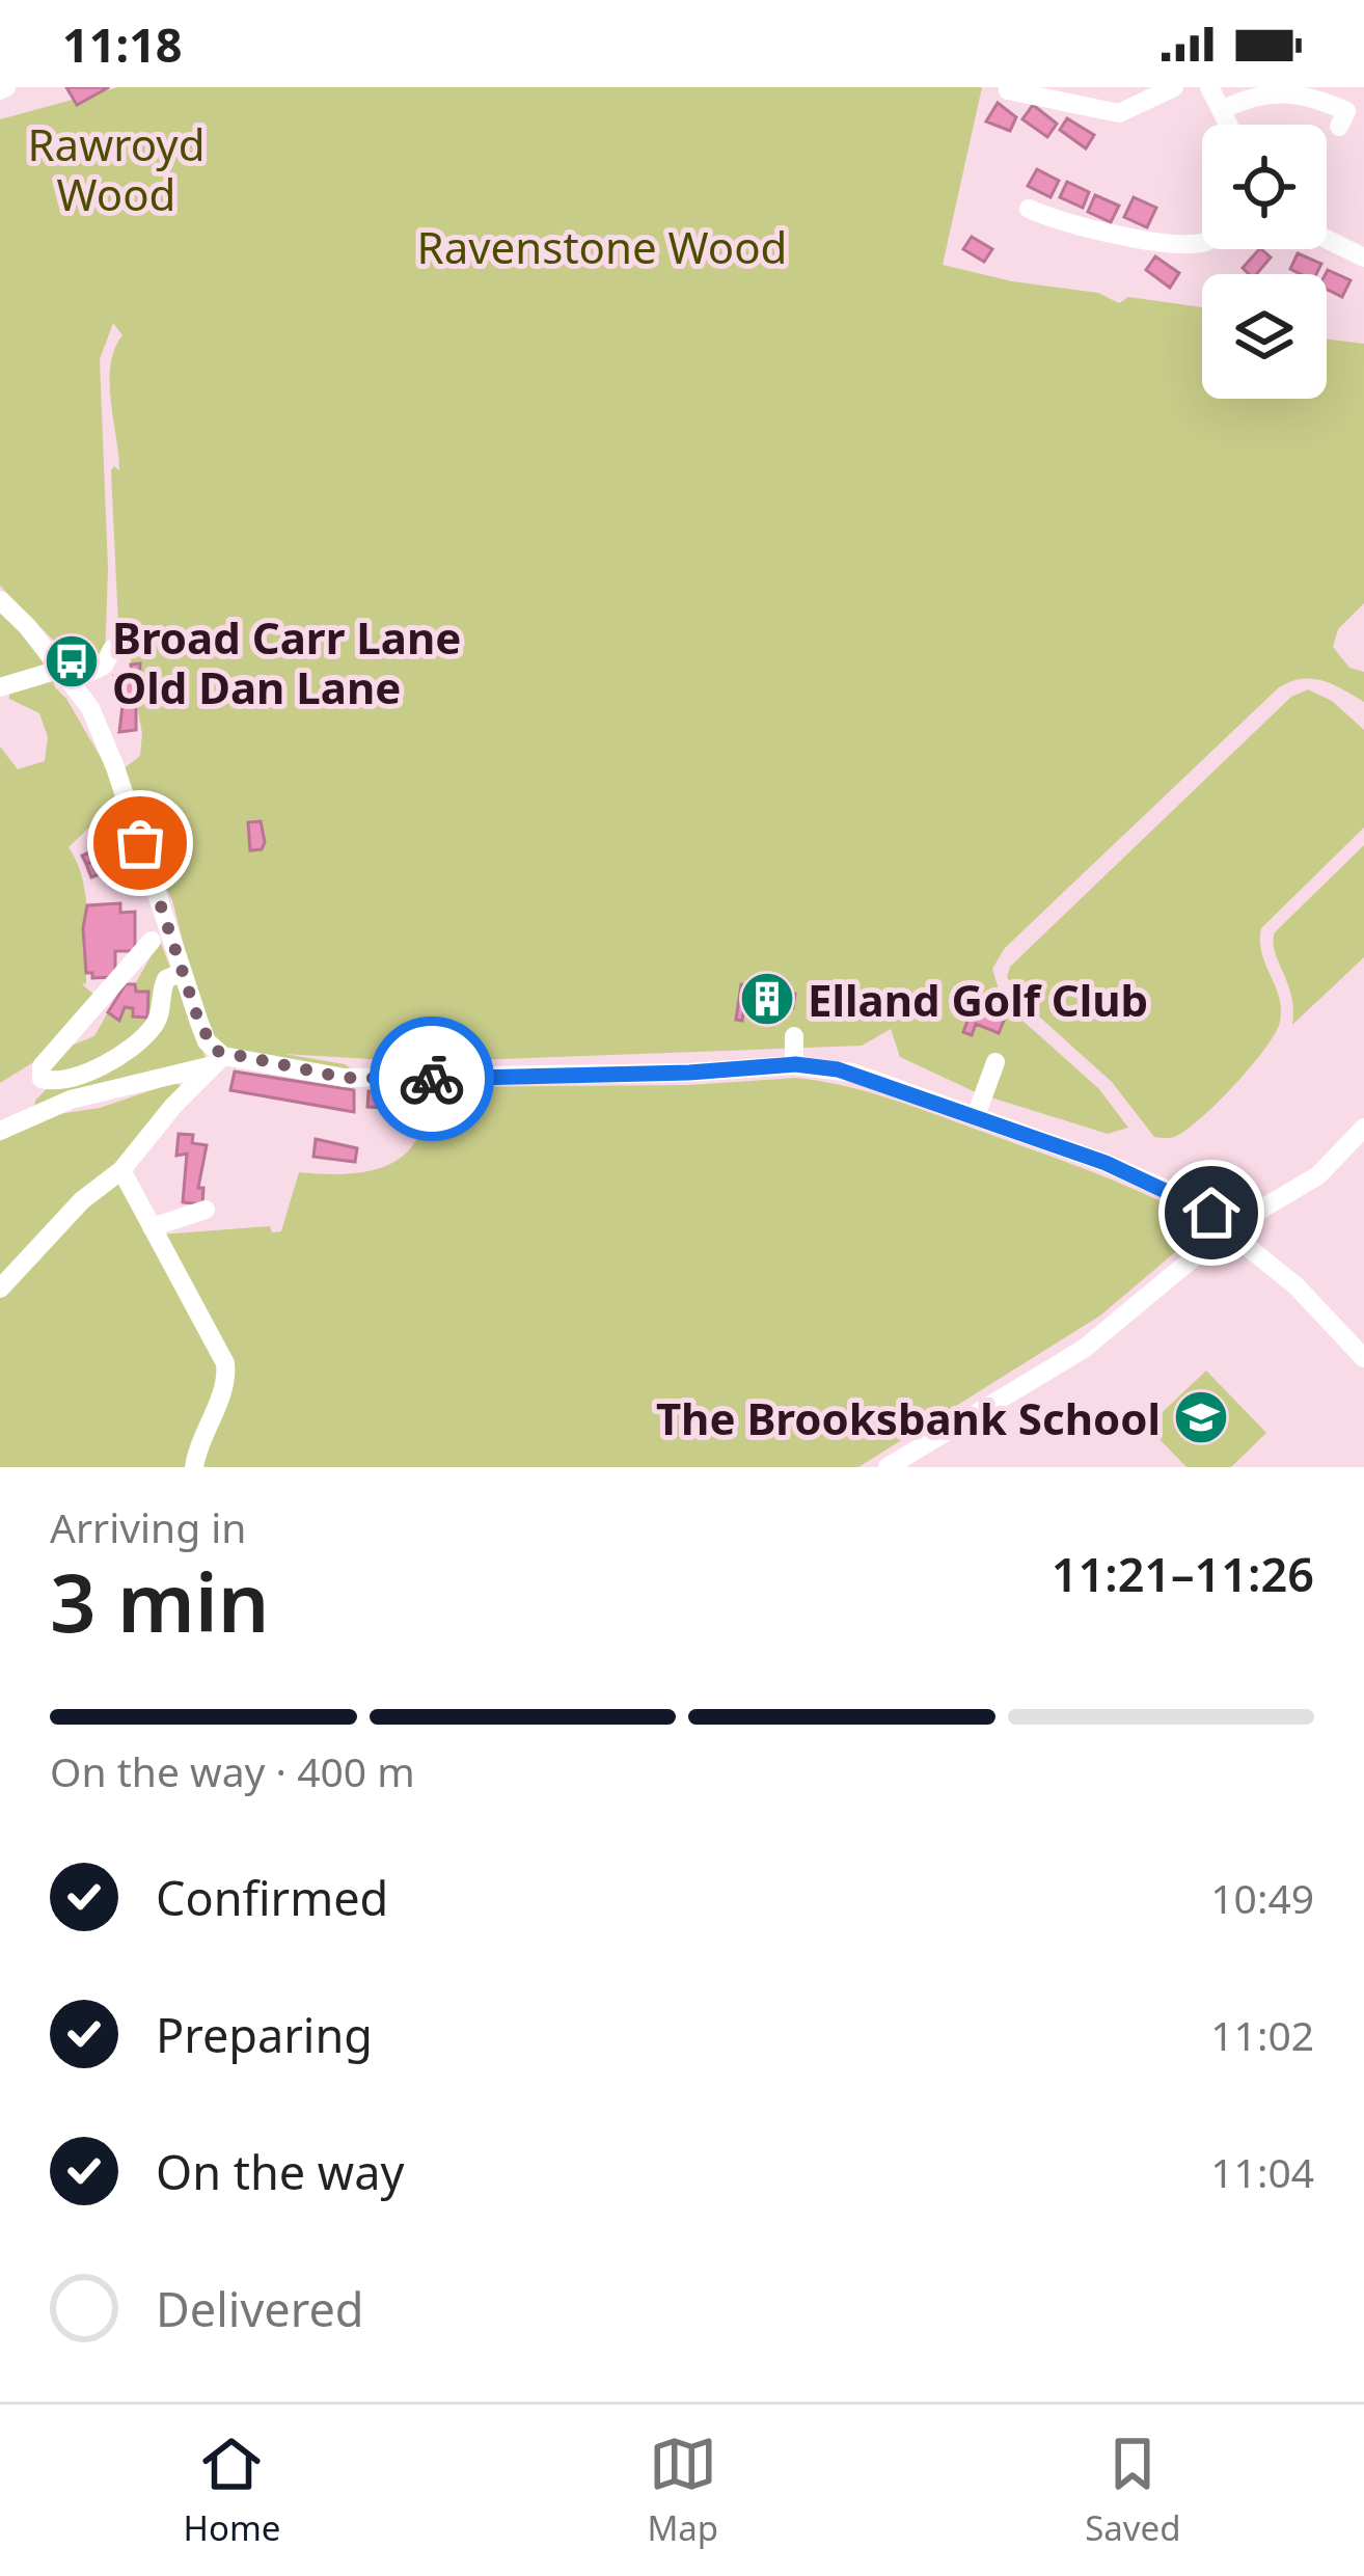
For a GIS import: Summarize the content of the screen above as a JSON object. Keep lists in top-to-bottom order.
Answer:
{
  "parks": ["Rawroyd Wood", "Ravenstone Wood"],
  "places": {
    "bus stop": ["Broad Carr Lane Old Dan Lane"],
    "building": ["Elland Golf Club"],
    "school or university": ["The Brooksbank School"]
  },
  "page": {
    "status": "11:18",
    "heading": ["3 min", "Arriving in", "11:21–11:26"],
    "bar": "On the way · 400 m",
    "list": [
      ["Confirmed", "10:49"],
      ["Preparing", "11:02"],
      ["On the way", "11:04"],
      "Delivered"
    ],
    "tabs": ["Home", "Map", "Saved"]
  }
}
